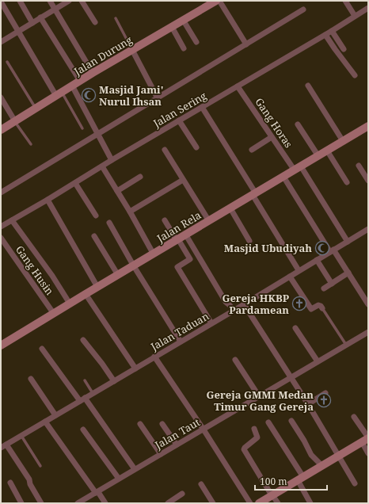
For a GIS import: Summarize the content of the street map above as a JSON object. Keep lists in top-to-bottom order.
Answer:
{
  "streets": {
    "street": [
      "Jalan Durung",
      "Jalan Sering",
      "Gang Horas",
      "Jalan Rela",
      "Gang Husin",
      "Jalan Taduan",
      "Jalan Taut"
    ]
  },
  "crossings": [
    ["Jalan Sering", "Gang Horas"],
    ["Gang Horas", "Jalan Rela"],
    ["Gang Horas", "Jalan Taduan"],
    ["Jalan Rela", "Gang Husin"]
  ],
  "places": {
    "mosque": ["Masjid Jami' Nurul Ihsan", "Masjid Ubudiyah"],
    "church": ["Gereja HKBP Pardamean", "Gereja GMMI Medan Timur Gang Gereja"]
  },
  "scale_bar": "100 m"
}
